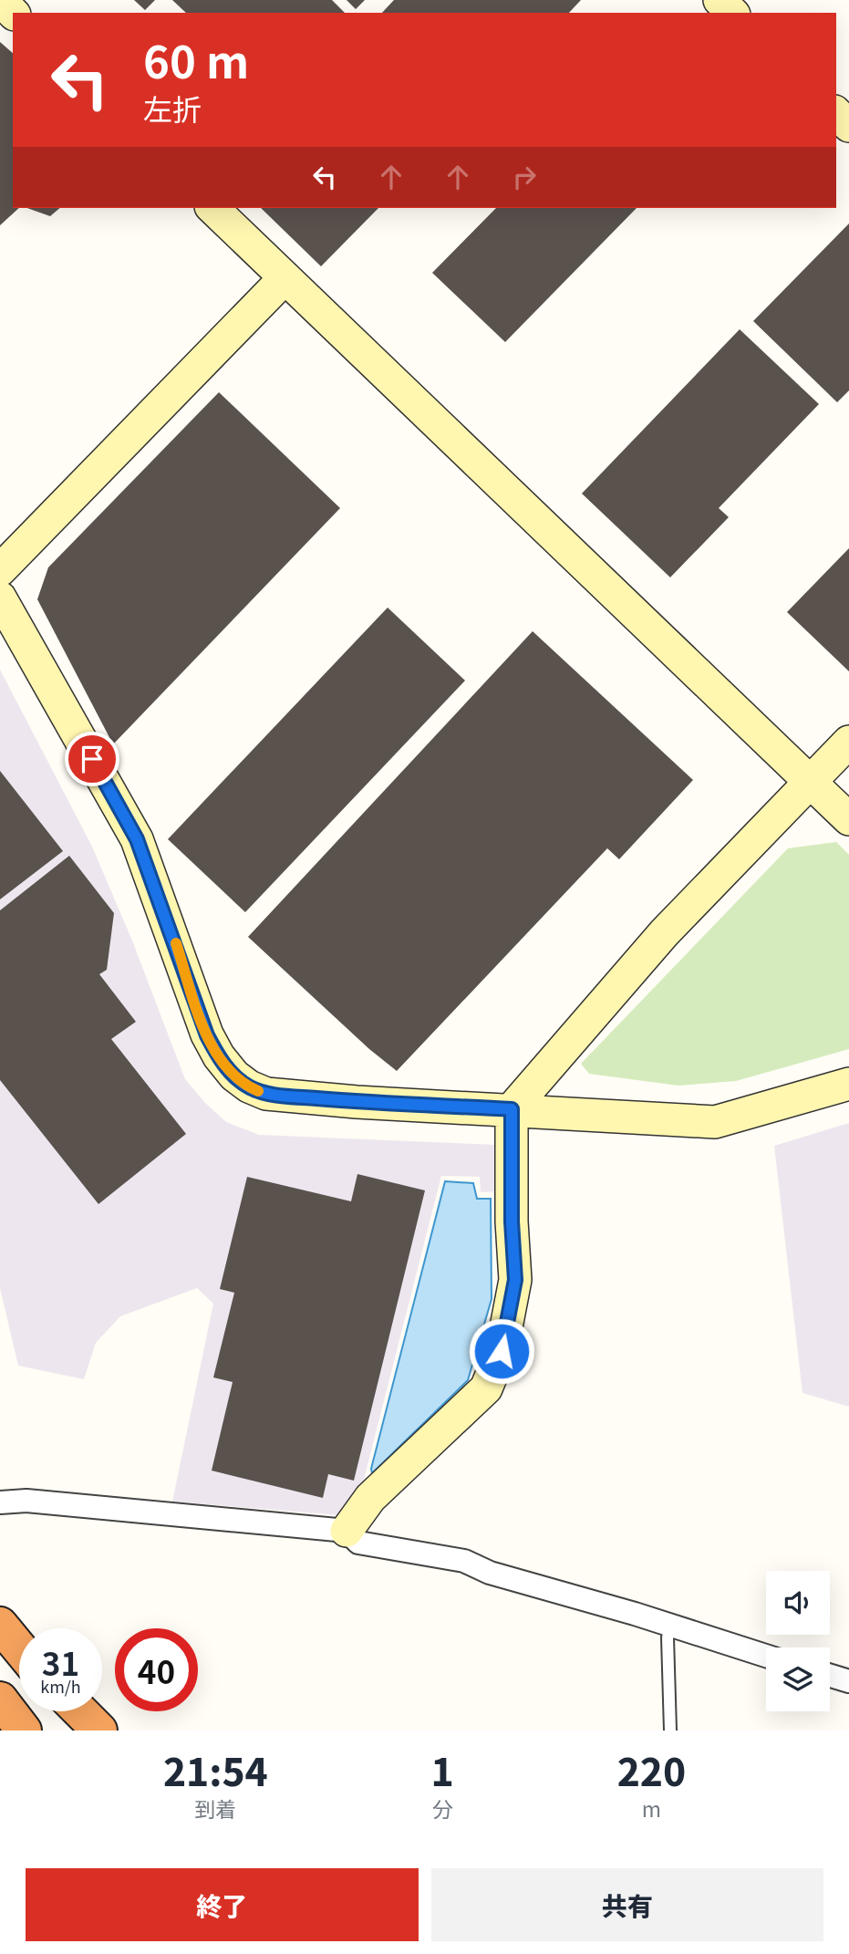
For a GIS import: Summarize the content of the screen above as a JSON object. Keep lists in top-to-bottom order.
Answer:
{
  "page": {
    "turn": ["60 m", "左折"],
    "speed": "31 km/h",
    "limit": "40",
    "eta": [
      "21:54",
      "到着",
      "1",
      "分",
      "220",
      "m"
    ],
    "buttons": ["終了", "共有"]
  }
}
